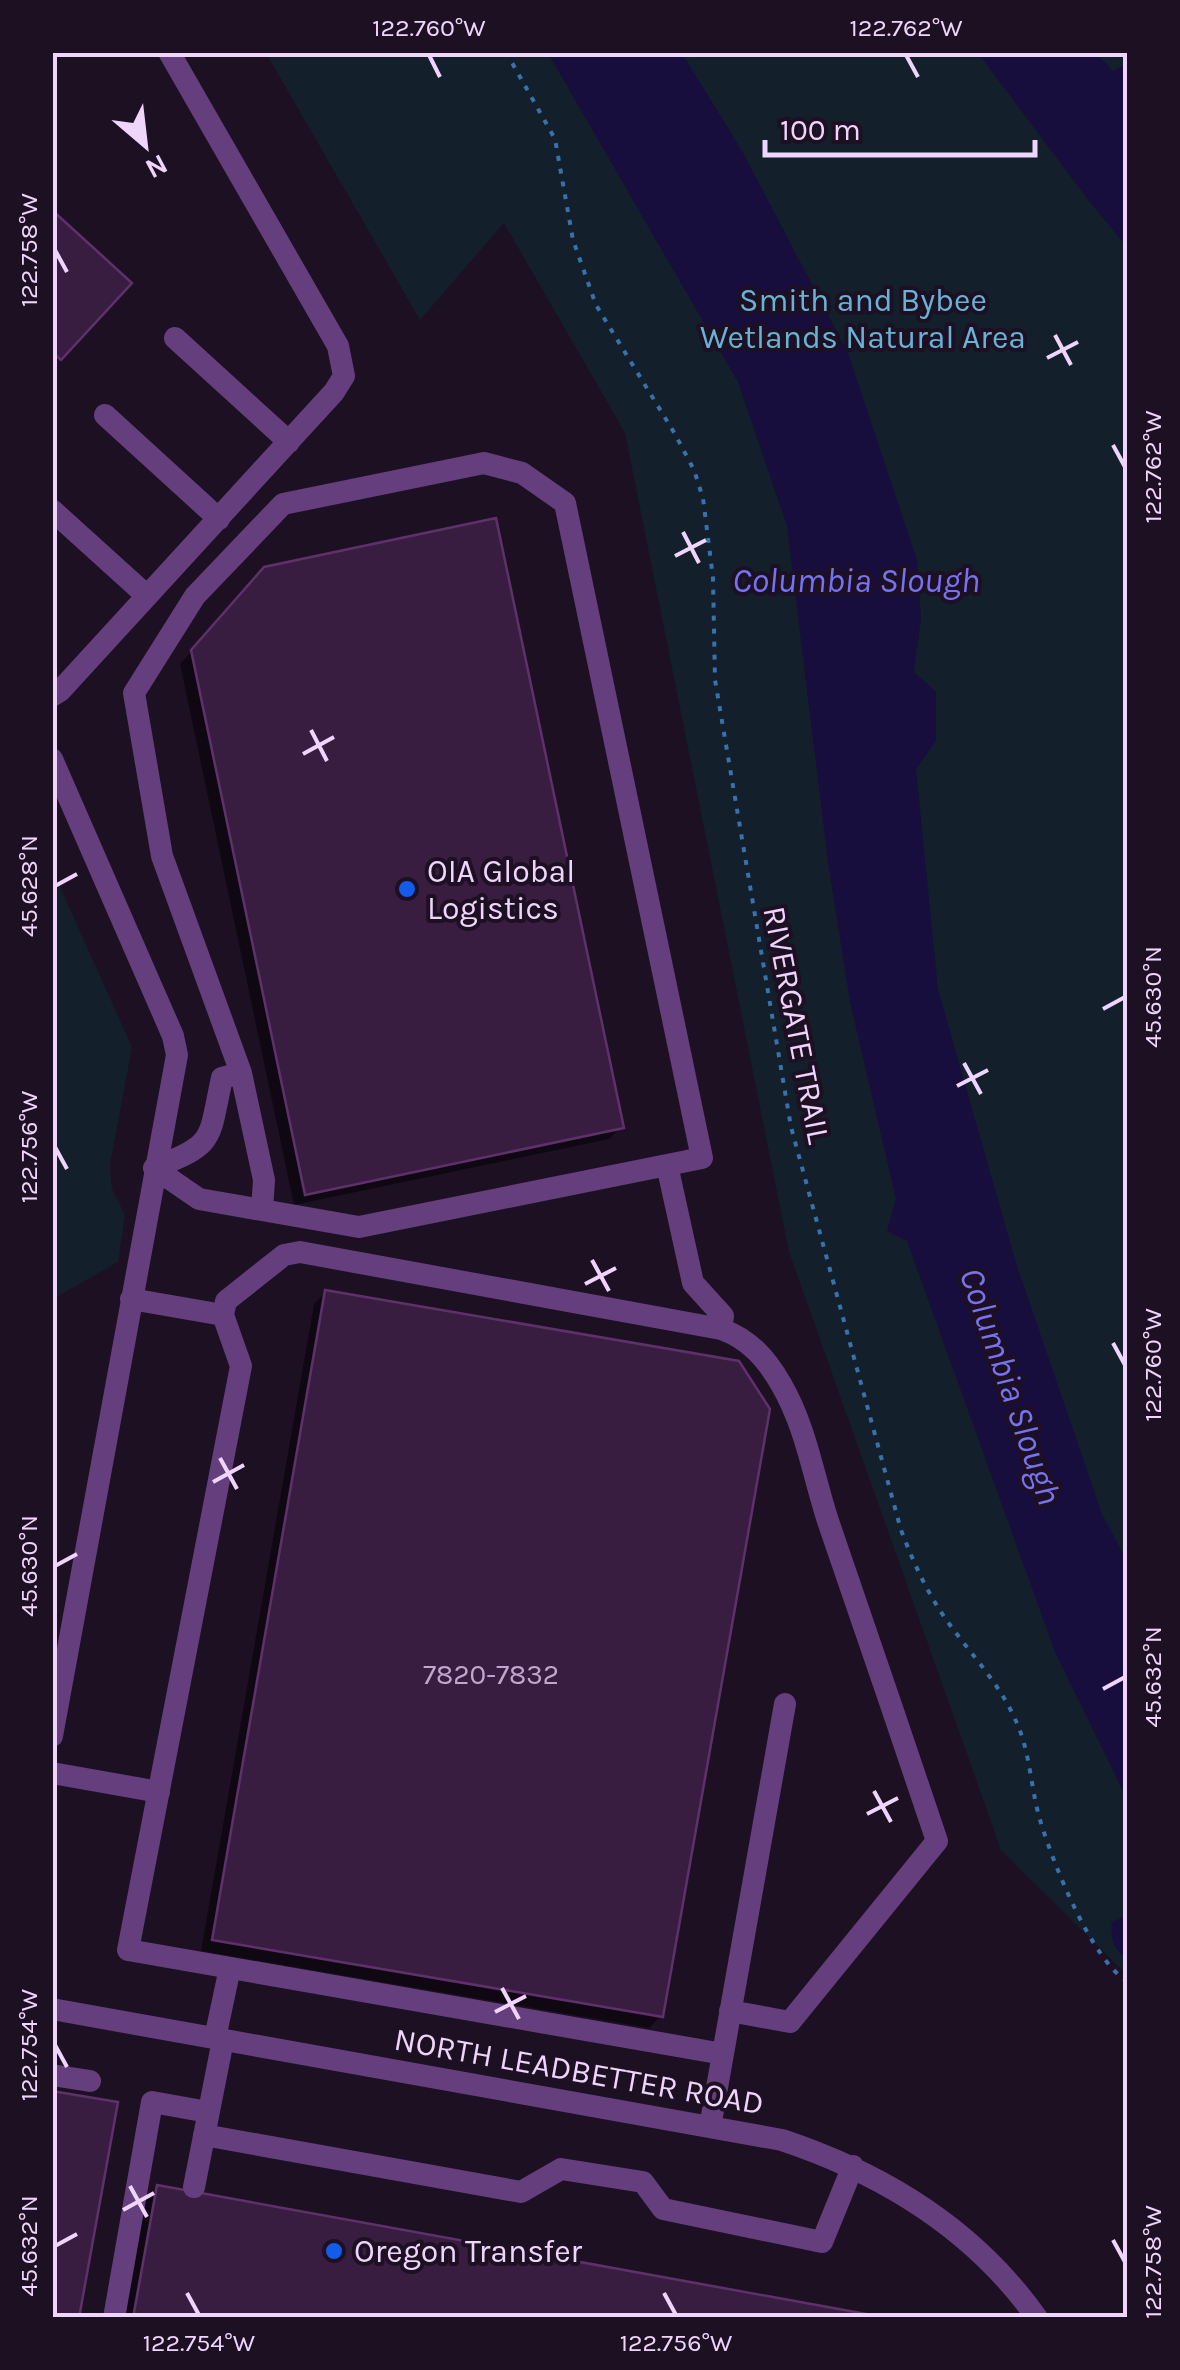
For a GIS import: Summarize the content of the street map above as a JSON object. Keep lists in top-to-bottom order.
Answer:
{
  "streets": {
    "street": ["NORTH LEADBETTER ROAD"],
    "path": ["RIVERGATE TRAIL"]
  },
  "water": ["Columbia Slough"],
  "parks": ["Smith and Bybee Wetlands Natural Area"],
  "places": ["OIA Global Logistics", "Oregon Transfer"],
  "house_numbers": ["7820-7832"],
  "scale_bar": "100 m",
  "north": "bottom right",
  "coordinates": [
    "122.760°W",
    "122.762°W",
    "122.758°W",
    "45.628°N",
    "45.630°N",
    "122.756°W",
    "45.632°N",
    "122.754°W"
  ]
}
